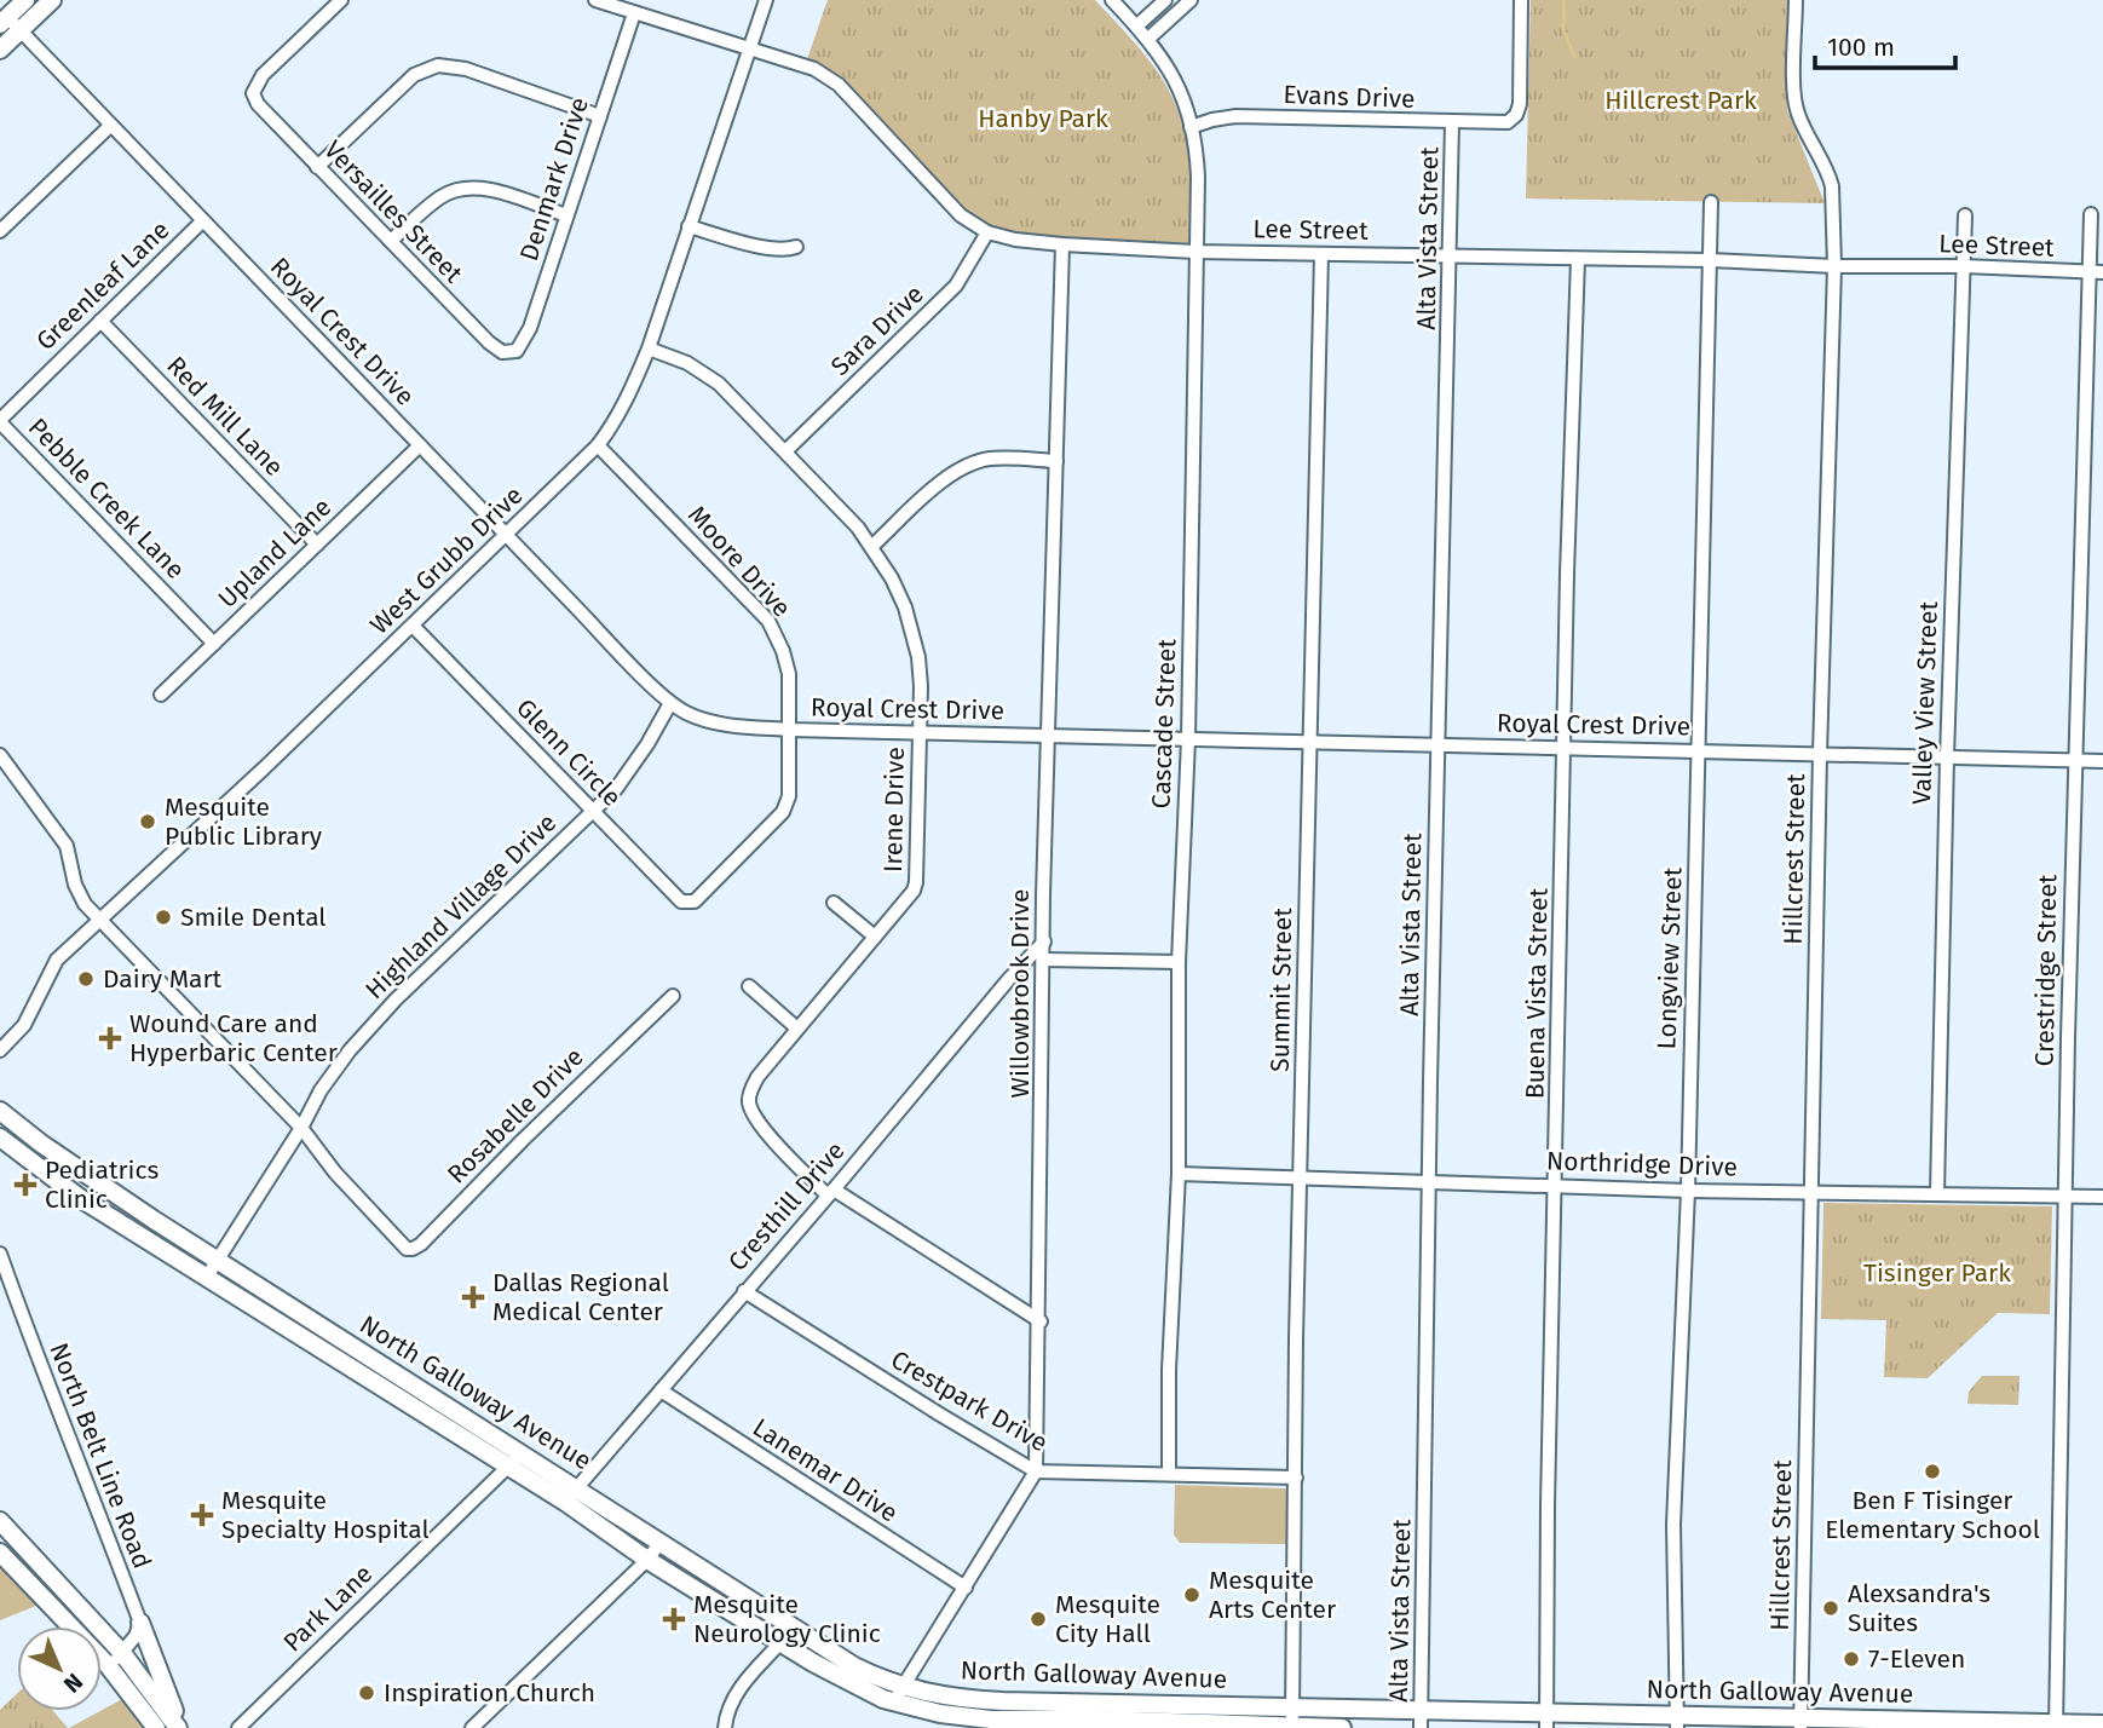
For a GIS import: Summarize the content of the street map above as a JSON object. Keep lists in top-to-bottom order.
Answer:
{
  "streets": {
    "main road": ["North Galloway Avenue"],
    "street": [
      "Evans Drive",
      "Denmark Drive",
      "Versailles Street",
      "Lee Street",
      "Alta Vista Street",
      "Greenleaf Lane",
      "Sara Drive",
      "Royal Crest Drive",
      "Red Mill Lane",
      "Pebble Creek Lane",
      "Upland Lane",
      "West Grubb Drive",
      "Moore Drive",
      "Valley View Street",
      "Cascade Street",
      "Glenn Circle",
      "Irene Drive",
      "Hillcrest Street",
      "Highland Village Drive",
      "Longview Street",
      "Crestridge Street",
      "Summit Street",
      "Willowbrook Drive",
      "Buena Vista Street",
      "Rosabelle Drive",
      "Northridge Drive",
      "Cresthill Drive",
      "Crestpark Drive",
      "North Belt Line Road",
      "Lanemar Drive",
      "Park Lane"
    ]
  },
  "crossings": [
    ["Evans Drive", "Alta Vista Street"],
    ["Evans Drive", "Cascade Street"],
    ["Denmark Drive", "Versailles Street"],
    ["Denmark Drive", "Lee Street"],
    ["Lee Street", "Alta Vista Street"],
    ["Lee Street", "Sara Drive"],
    ["Lee Street", "West Grubb Drive"],
    ["Lee Street", "Valley View Street"],
    ["Lee Street", "Cascade Street"],
    ["Lee Street", "Hillcrest Street"],
    ["Lee Street", "Longview Street"],
    ["Lee Street", "Crestridge Street"],
    ["Lee Street", "Summit Street"],
    ["Lee Street", "Willowbrook Drive"],
    ["Lee Street", "Buena Vista Street"],
    ["Alta Vista Street", "Royal Crest Drive"],
    ["Alta Vista Street", "Northridge Drive"],
    ["Alta Vista Street", "North Galloway Avenue"],
    ["Greenleaf Lane", "Royal Crest Drive"],
    ["Greenleaf Lane", "Red Mill Lane"],
    ["Greenleaf Lane", "Pebble Creek Lane"],
    ["Sara Drive", "Irene Drive"],
    ["Royal Crest Drive", "Upland Lane"],
    ["Royal Crest Drive", "West Grubb Drive"],
    ["Royal Crest Drive", "Moore Drive"],
    ["Royal Crest Drive", "Valley View Street"],
    ["Royal Crest Drive", "Cascade Street"],
    ["Royal Crest Drive", "Irene Drive"],
    ["Royal Crest Drive", "Hillcrest Street"],
    ["Royal Crest Drive", "Highland Village Drive"],
    ["Royal Crest Drive", "Longview Street"],
    ["Royal Crest Drive", "Crestridge Street"],
    ["Royal Crest Drive", "Summit Street"],
    ["Royal Crest Drive", "Willowbrook Drive"],
    ["Royal Crest Drive", "Buena Vista Street"],
    ["Red Mill Lane", "Upland Lane"],
    ["Pebble Creek Lane", "Upland Lane"],
    ["West Grubb Drive", "Moore Drive"],
    ["West Grubb Drive", "Glenn Circle"],
    ["West Grubb Drive", "Irene Drive"],
    ["Moore Drive", "Glenn Circle"],
    ["Valley View Street", "Northridge Drive"],
    ["Cascade Street", "Northridge Drive"],
    ["Cascade Street", "Crestpark Drive"],
    ["Glenn Circle", "Highland Village Drive"],
    ["Irene Drive", "Cresthill Drive"],
    ["Hillcrest Street", "Northridge Drive"],
    ["Hillcrest Street", "North Galloway Avenue"],
    ["Highland Village Drive", "Rosabelle Drive"],
    ["Highland Village Drive", "North Galloway Avenue"],
    ["Longview Street", "Northridge Drive"],
    ["Longview Street", "North Galloway Avenue"],
    ["Crestridge Street", "Northridge Drive"],
    ["Crestridge Street", "North Galloway Avenue"],
    ["Summit Street", "Northridge Drive"],
    ["Summit Street", "North Galloway Avenue"],
    ["Summit Street", "Crestpark Drive"],
    ["Willowbrook Drive", "Cresthill Drive"],
    ["Willowbrook Drive", "North Galloway Avenue"],
    ["Willowbrook Drive", "Crestpark Drive"],
    ["Willowbrook Drive", "Lanemar Drive"],
    ["Buena Vista Street", "Northridge Drive"],
    ["Buena Vista Street", "North Galloway Avenue"],
    ["Cresthill Drive", "North Galloway Avenue"],
    ["Cresthill Drive", "Crestpark Drive"],
    ["Cresthill Drive", "Lanemar Drive"],
    ["North Galloway Avenue", "Park Lane"]
  ],
  "parks": ["Hillcrest Park", "Hanby Park", "Tisinger Park"],
  "places": {
    "other": [
      "Mesquite Public Library",
      "Smile Dental",
      "Dairy Mart",
      "Ben F Tisinger Elementary School",
      "Mesquite Arts Center",
      "Alexsandra's Suites",
      "Mesquite City Hall",
      "7-Eleven",
      "Inspiration Church"
    ],
    "health": [
      "Wound Care and Hyperbaric Center",
      "Pediatrics Clinic",
      "Dallas Regional Medical Center",
      "Mesquite Specialty Hospital",
      "Mesquite Neurology Clinic"
    ]
  },
  "scale_bar": "100 m",
  "north": "bottom right"
}
